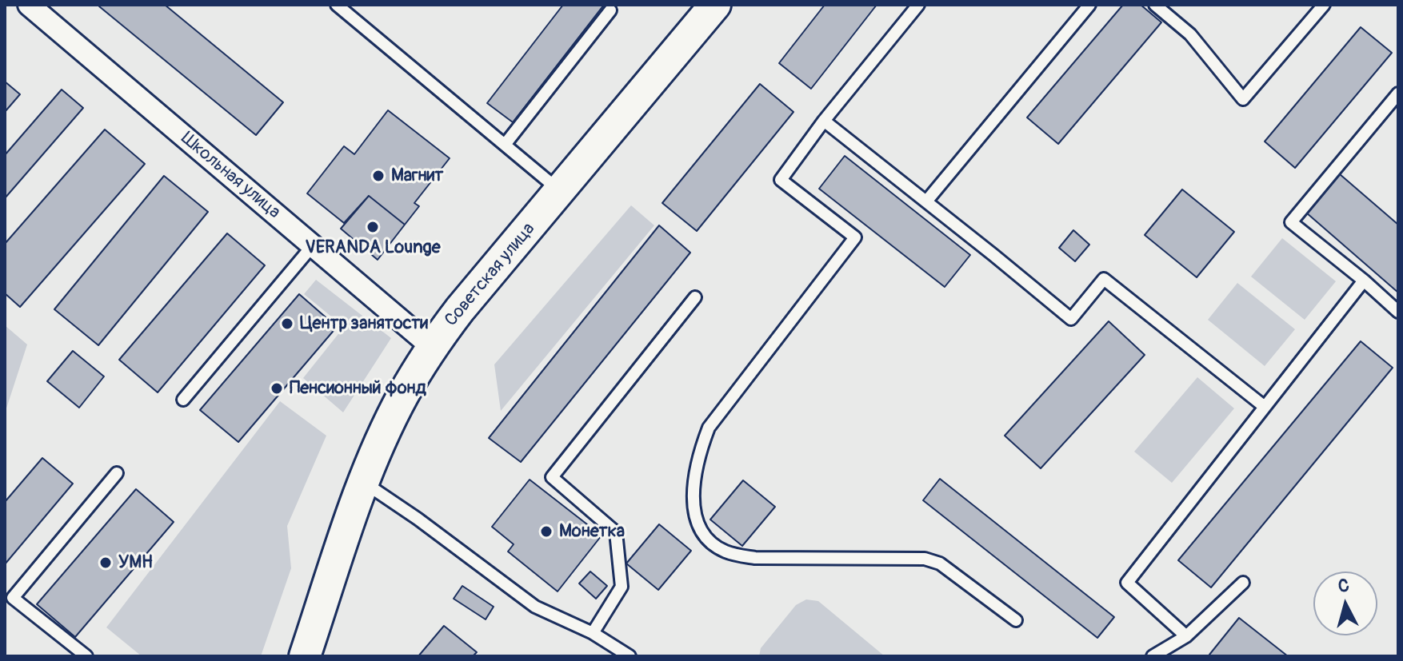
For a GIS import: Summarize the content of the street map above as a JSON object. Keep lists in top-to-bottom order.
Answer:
{
  "streets": {
    "main road": ["Советская улица"],
    "street": ["Школьная улица"]
  },
  "crossings": [
    ["Школьная улица", "Советская улица"]
  ],
  "places": [
    "Магнит",
    "VERANDA Lounge",
    "Центр занятости",
    "Пенсионный фонд",
    "Монетка",
    "УМН"
  ],
  "north": "top"
}
